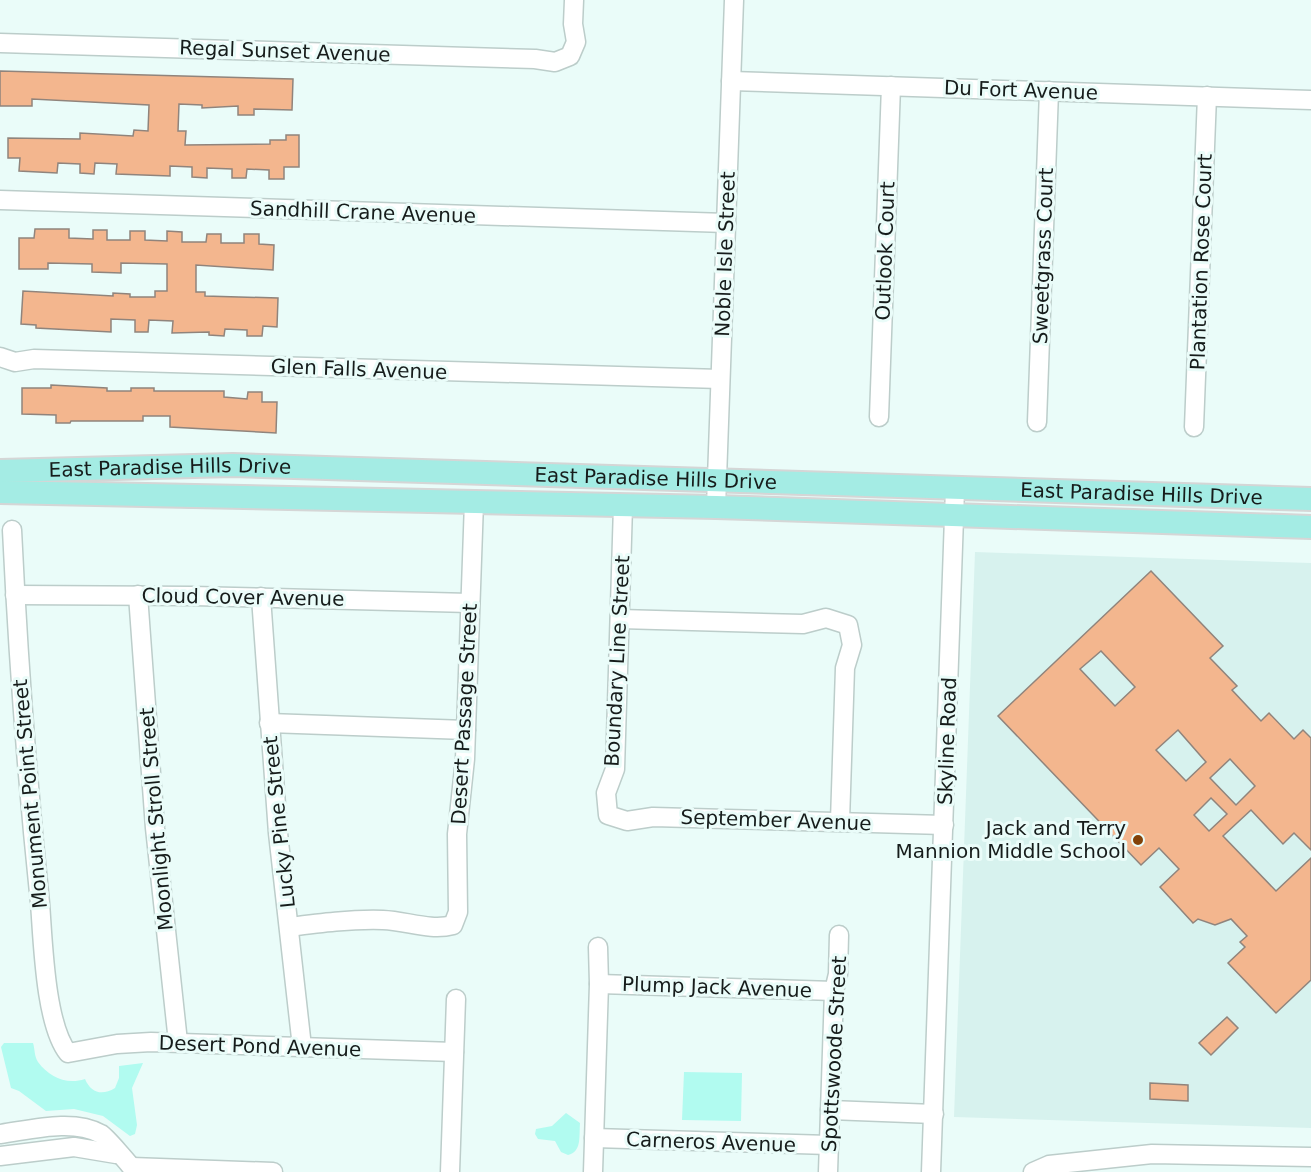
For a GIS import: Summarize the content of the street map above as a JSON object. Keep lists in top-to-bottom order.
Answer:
{
  "streets": {
    "main road": ["East Paradise Hills Drive"],
    "street": [
      "Regal Sunset Avenue",
      "Du Fort Avenue",
      "Sandhill Crane Avenue",
      "Outlook Court",
      "Noble Isle Street",
      "Sweetgrass Court",
      "Plantation Rose Court",
      "Glen Falls Avenue",
      "Cloud Cover Avenue",
      "Boundary Line Street",
      "Desert Passage Street",
      "Skyline Road",
      "Monument Point Street",
      "Moonlight Stroll Street",
      "September Avenue",
      "Lucky Pine Street",
      "Plump Jack Avenue",
      "Desert Pond Avenue",
      "Spottswoode Street",
      "Carneros Avenue"
    ]
  },
  "crossings": [
    ["Du Fort Avenue", "Outlook Court"],
    ["Du Fort Avenue", "Noble Isle Street"],
    ["Du Fort Avenue", "Sweetgrass Court"],
    ["Du Fort Avenue", "Plantation Rose Court"],
    ["Sandhill Crane Avenue", "Noble Isle Street"],
    ["Noble Isle Street", "Glen Falls Avenue"],
    ["Noble Isle Street", "East Paradise Hills Drive"],
    ["East Paradise Hills Drive", "Boundary Line Street"],
    ["East Paradise Hills Drive", "Desert Passage Street"],
    ["East Paradise Hills Drive", "Skyline Road"],
    ["Cloud Cover Avenue", "Desert Passage Street"],
    ["Cloud Cover Avenue", "Monument Point Street"],
    ["Cloud Cover Avenue", "Moonlight Stroll Street"],
    ["Cloud Cover Avenue", "Lucky Pine Street"],
    ["Boundary Line Street", "September Avenue"],
    ["Desert Passage Street", "Lucky Pine Street"],
    ["Skyline Road", "September Avenue"],
    ["Monument Point Street", "Desert Pond Avenue"],
    ["Moonlight Stroll Street", "Desert Pond Avenue"],
    ["Lucky Pine Street", "Desert Pond Avenue"],
    ["Plump Jack Avenue", "Spottswoode Street"],
    ["Spottswoode Street", "Carneros Avenue"]
  ],
  "places": ["Jack and Terry Mannion Middle School"]
}
